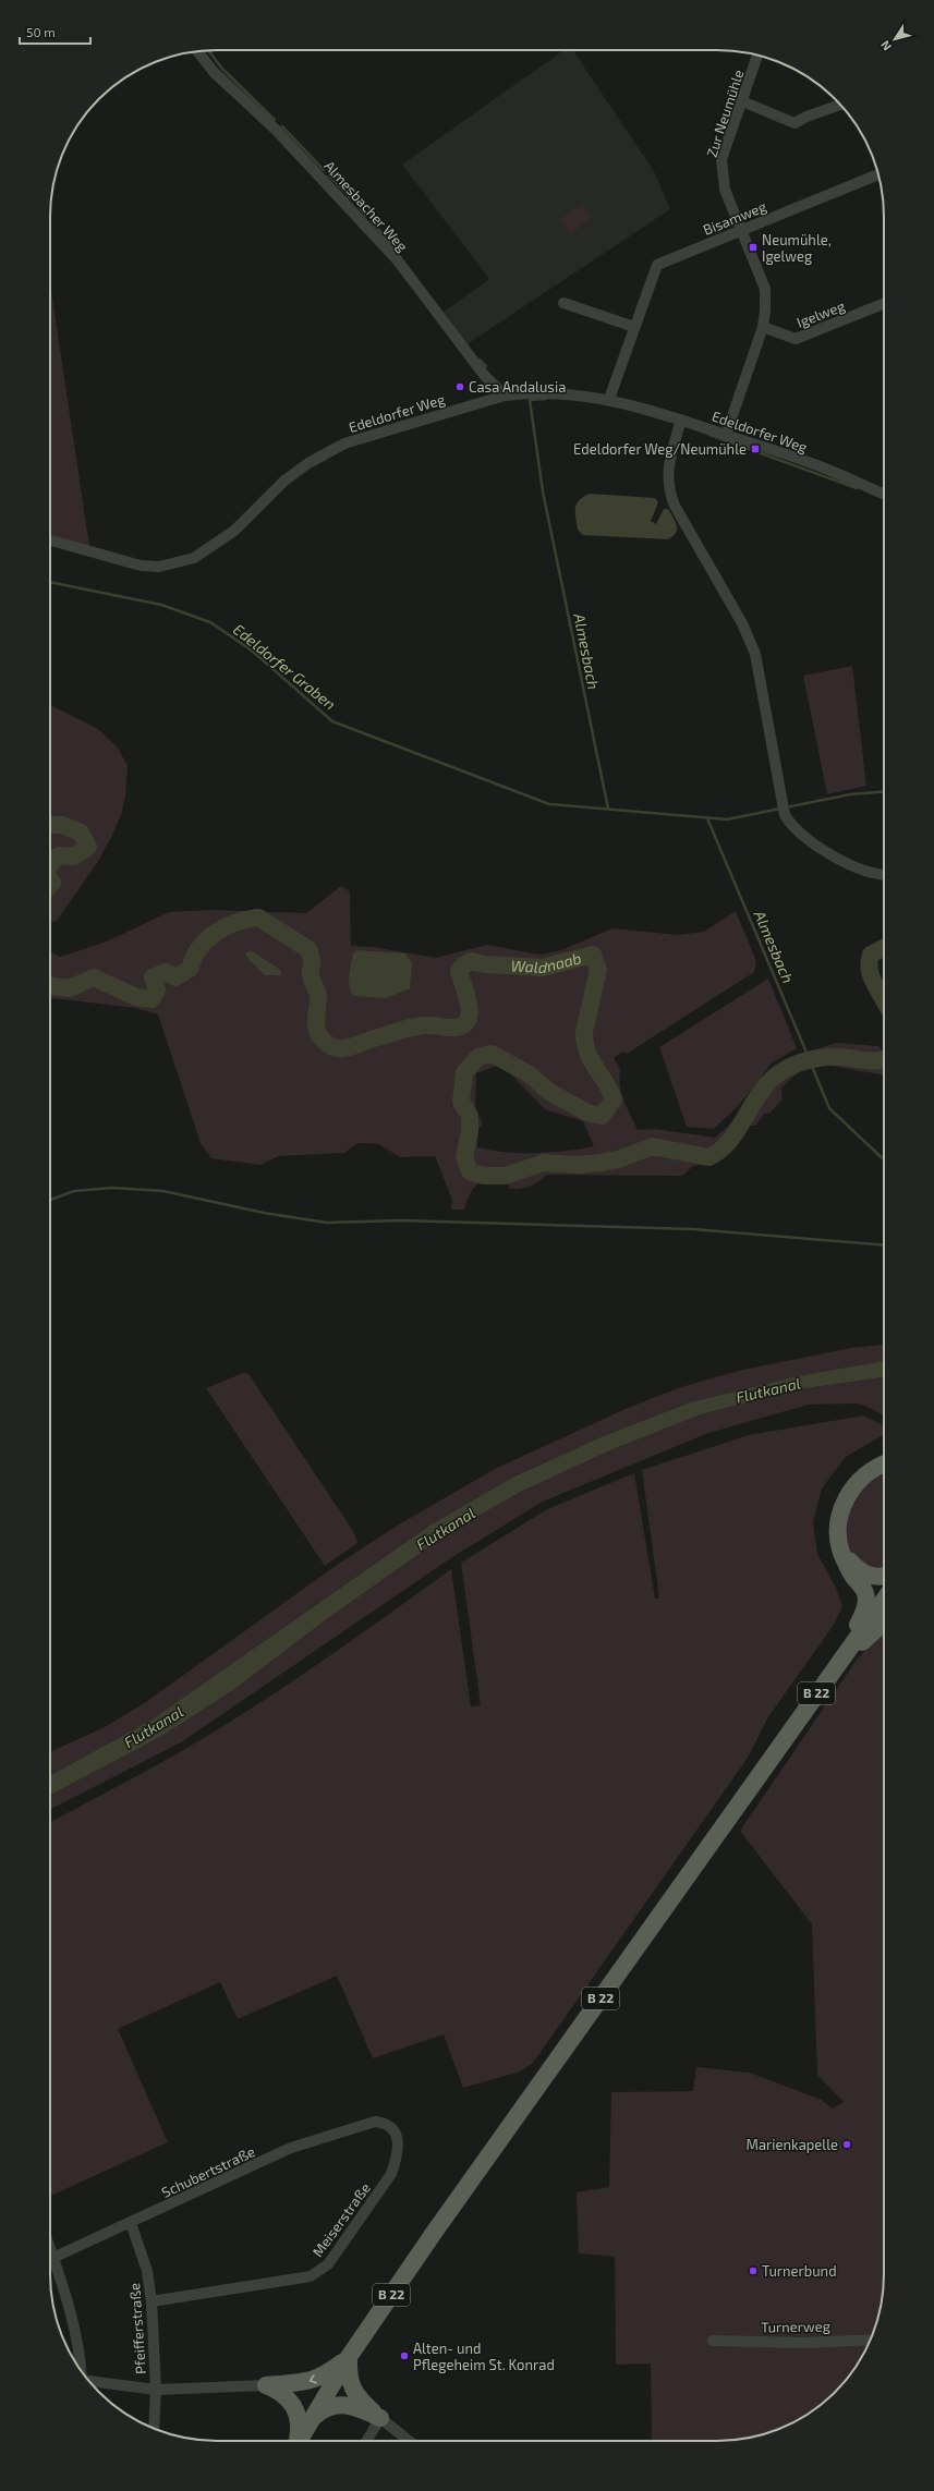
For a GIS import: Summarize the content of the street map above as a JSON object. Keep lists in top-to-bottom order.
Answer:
{
  "streets": {
    "main road": ["B 22"],
    "street": [
      "Zur Neumühle",
      "Almesbacher Weg",
      "Bisamweg",
      "Igelweg",
      "Edeldorfer Weg",
      "Schubertstraße",
      "Meiserstraße",
      "Turnerweg",
      "Pfeifferstraße"
    ]
  },
  "crossings": [
    ["Zur Neumühle", "Bisamweg"],
    ["Zur Neumühle", "Igelweg"],
    ["Zur Neumühle", "Edeldorfer Weg"],
    ["Almesbacher Weg", "Edeldorfer Weg"],
    ["Bisamweg", "Edeldorfer Weg"],
    ["Schubertstraße", "Meiserstraße"],
    ["Schubertstraße", "Pfeifferstraße"],
    ["Meiserstraße", "Pfeifferstraße"]
  ],
  "water": [
    "Almesbach",
    "Edeldorfer Graben",
    "Waldnaab",
    "Flutkanal"
  ],
  "places": {
    "transit": ["Neumühle, Igelweg", "Edeldorfer Weg/Neumühle"],
    "other": [
      "Casa Andalusia",
      "Marienkapelle",
      "Turnerbund",
      "Alten- und Pflegeheim St. Konrad"
    ]
  },
  "scale_bar": "50 m",
  "north": "bottom left"
}
